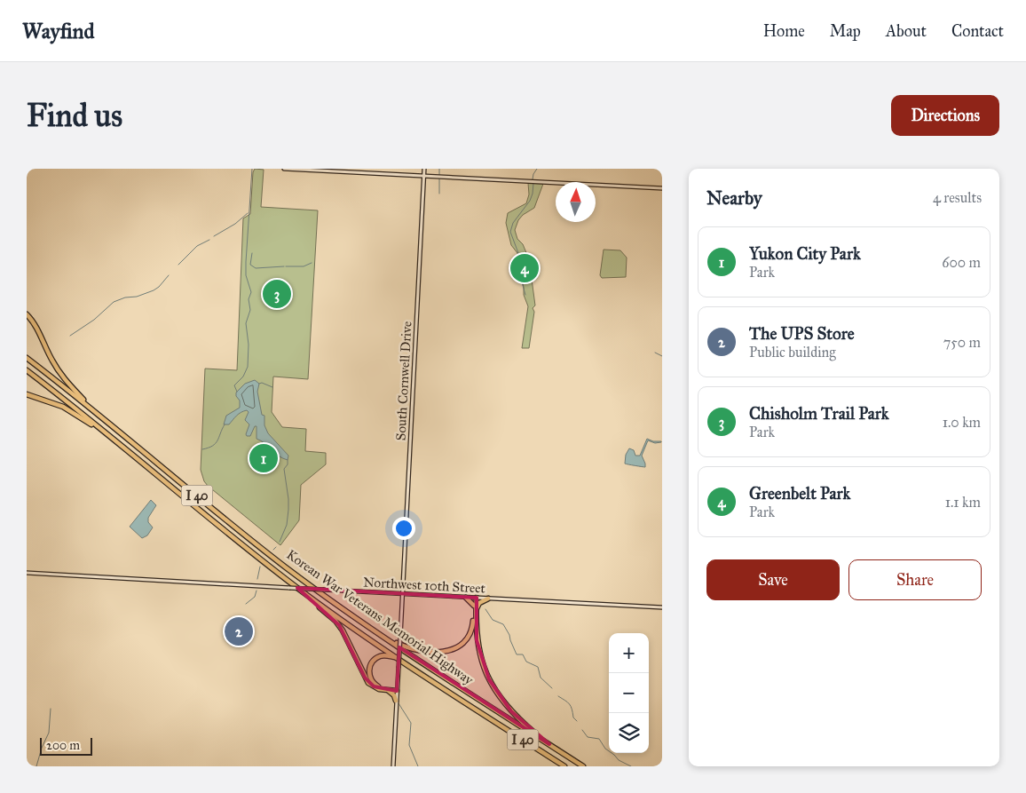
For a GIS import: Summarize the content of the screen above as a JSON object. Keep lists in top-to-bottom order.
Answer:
{
  "streets": {
    "highway": ["I 40", "Korean War Veterans Memorial Highway"],
    "main road": ["South Cornwell Drive", "Northwest 10th Street"]
  },
  "crossings": [
    ["South Cornwell Drive", "Northwest 10th Street"]
  ],
  "scale_bar": "200 m",
  "north": "top",
  "page": {
    "header": "Wayfind",
    "nav": [
      "Home",
      "Map",
      "About",
      "Contact"
    ],
    "buttons": [
      "Directions",
      ["Save", "Share"]
    ],
    "title": "Find us",
    "heading": ["Nearby", "4 results"],
    "list": [
      {
        "mark": "1",
        "name": "Yukon City Park",
        "note": "Park",
        "value": "600 m"
      },
      {
        "mark": "2",
        "name": "The UPS Store",
        "note": "Public building",
        "value": "750 m"
      },
      {
        "mark": "3",
        "name": "Chisholm Trail Park",
        "note": "Park",
        "value": "1.0 km"
      },
      {
        "mark": "4",
        "name": "Greenbelt Park",
        "note": "Park",
        "value": "1.1 km"
      }
    ],
    "pins": [
      "4",
      "3",
      "1",
      "2"
    ],
    "map_buttons": ["+", "−"],
    "scale": "200 m"
  }
}
